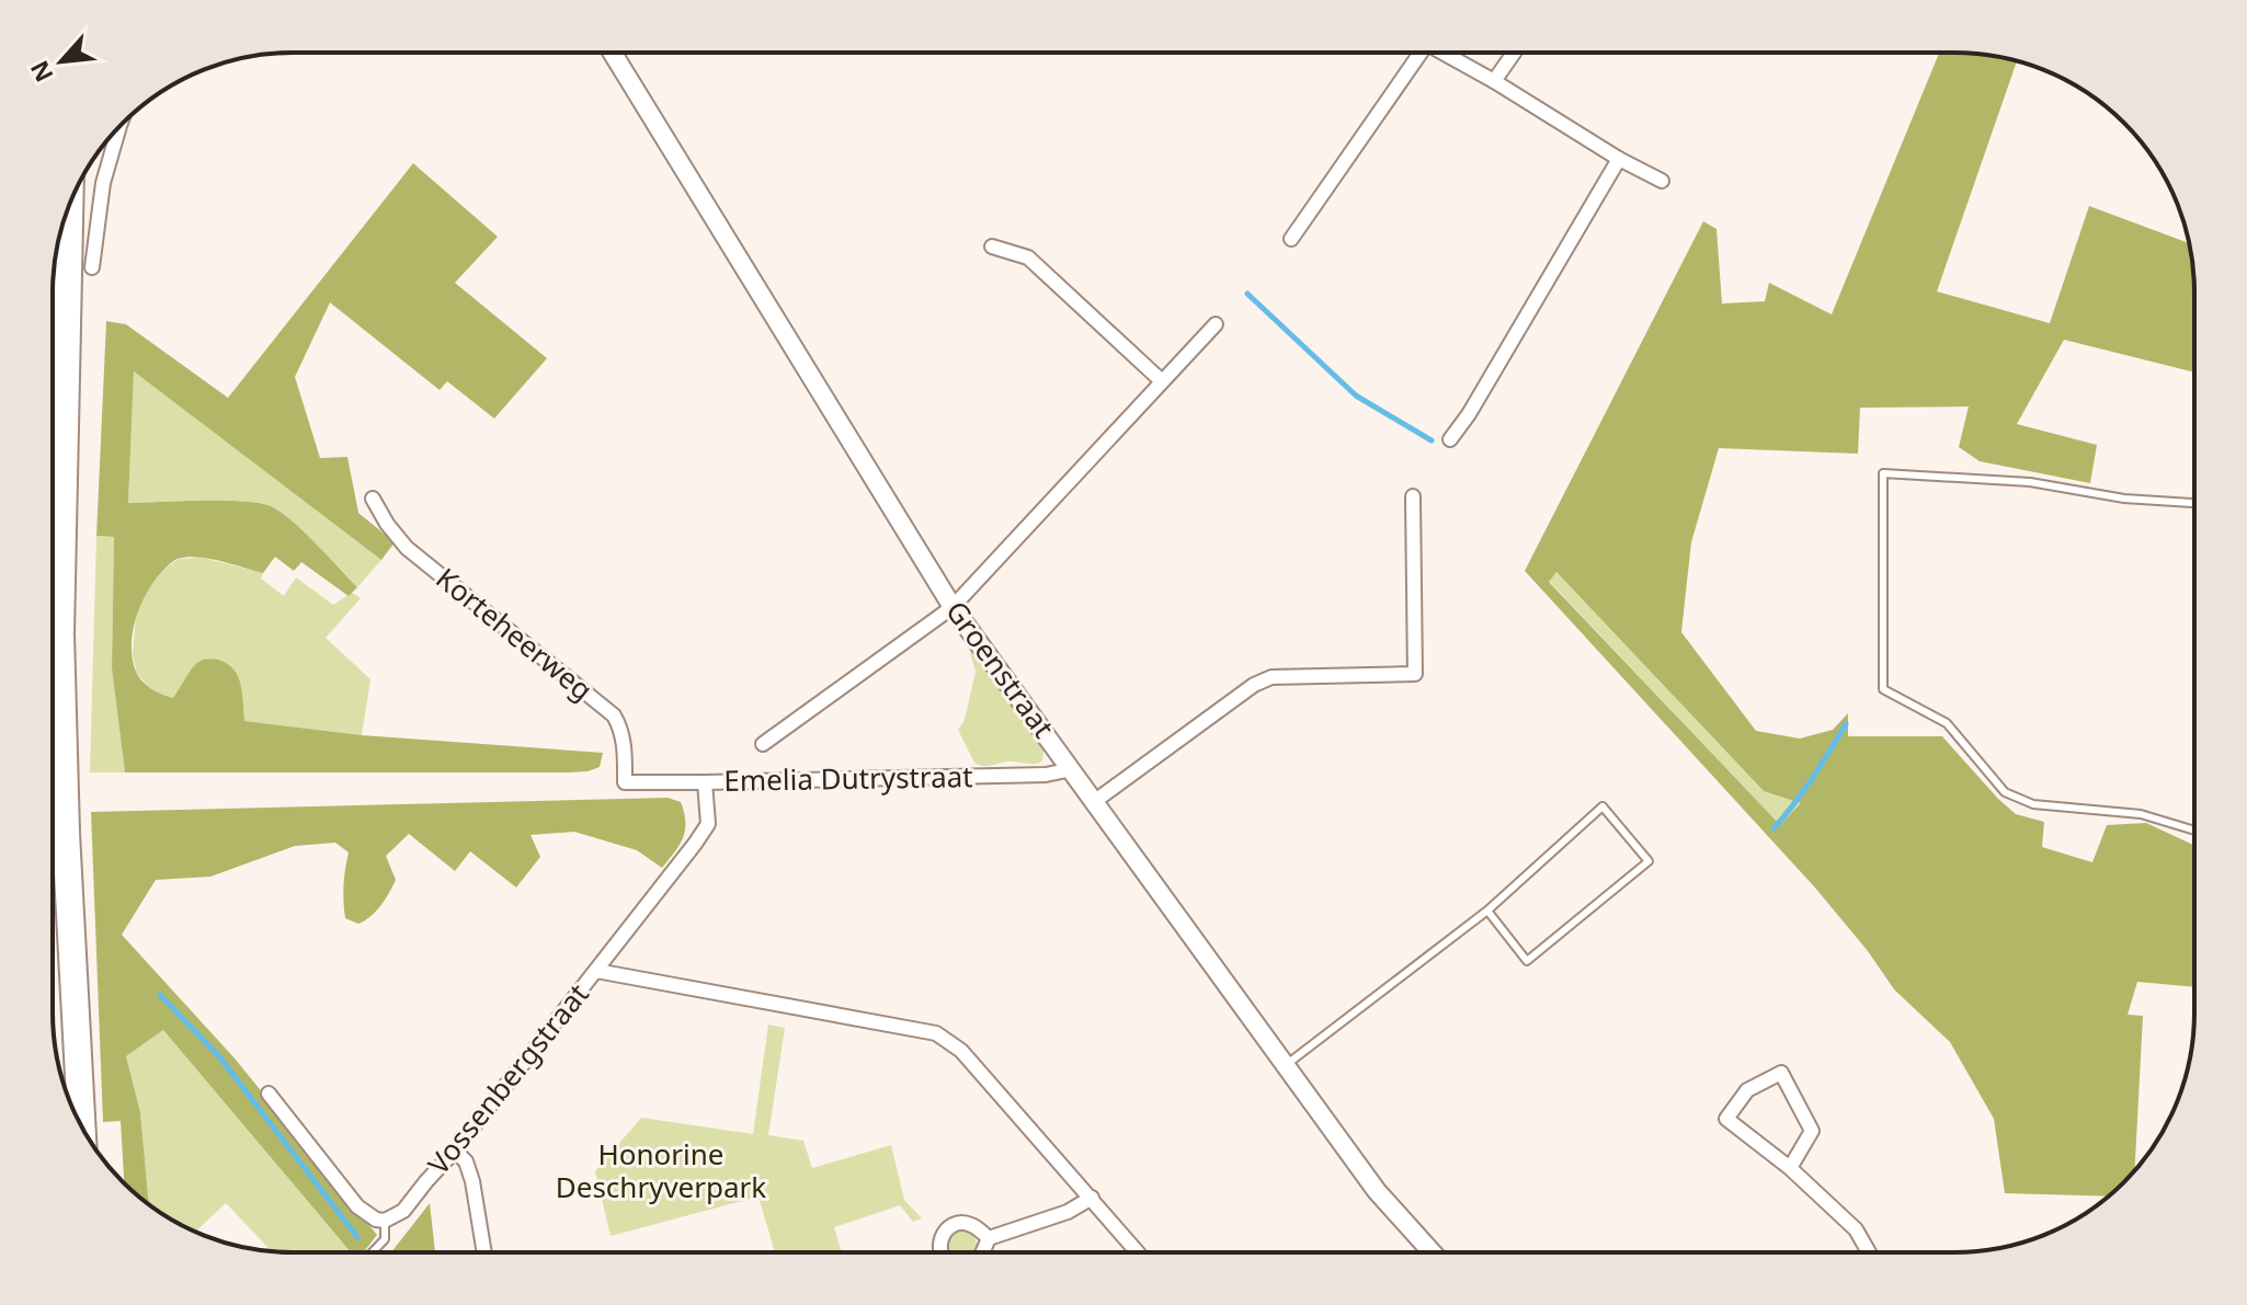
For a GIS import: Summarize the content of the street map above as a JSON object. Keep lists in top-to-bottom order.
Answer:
{
  "streets": {
    "street": [
      "Korteheerweg",
      "Groenstraat",
      "Emelia Dutrystraat",
      "Vossenbergstraat"
    ]
  },
  "crossings": [
    ["Korteheerweg", "Emelia Dutrystraat"],
    ["Groenstraat", "Emelia Dutrystraat"],
    ["Emelia Dutrystraat", "Vossenbergstraat"]
  ],
  "parks": ["Honorine Deschryverpark"],
  "north": "bottom left"
}
